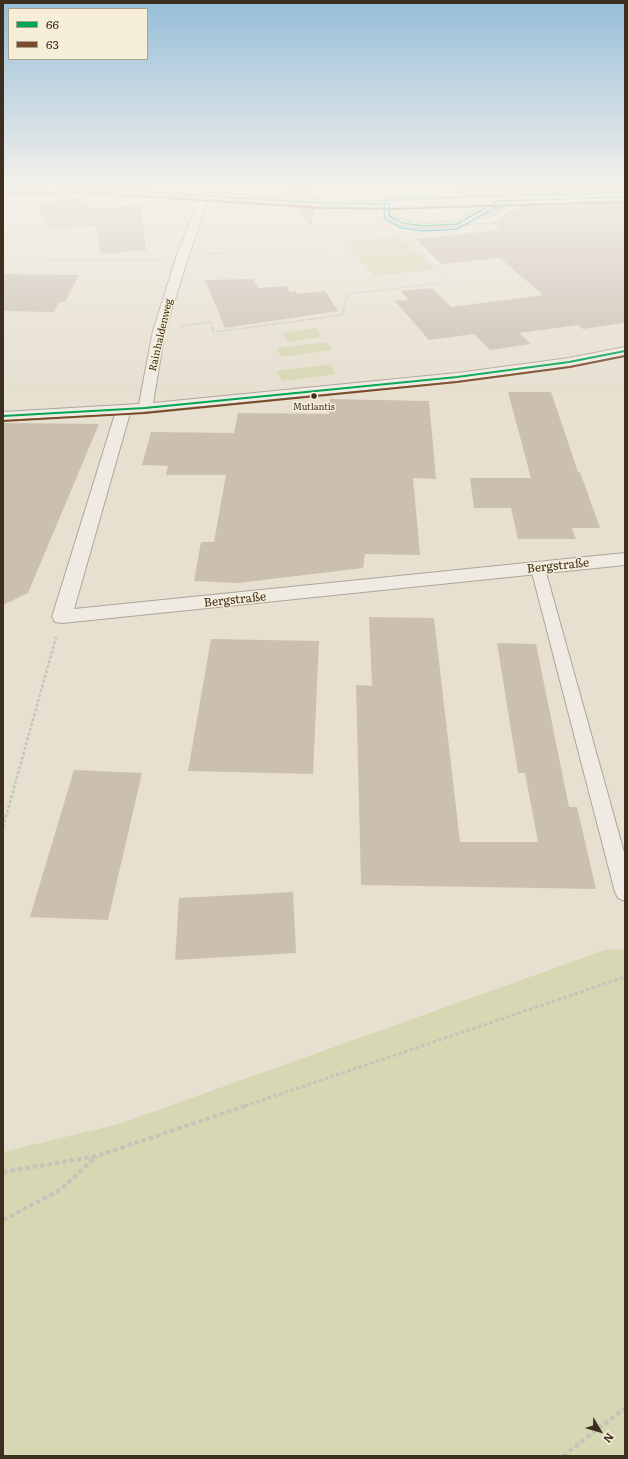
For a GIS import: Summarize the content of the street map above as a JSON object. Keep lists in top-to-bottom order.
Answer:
{
  "streets": {
    "street": ["Rainhaldenweg", "Bergstraße"]
  },
  "places": ["Mutlantis"],
  "lines": ["transit line 66", "transit line 63"],
  "legend": ["66", "63"],
  "north": "bottom right"
}
